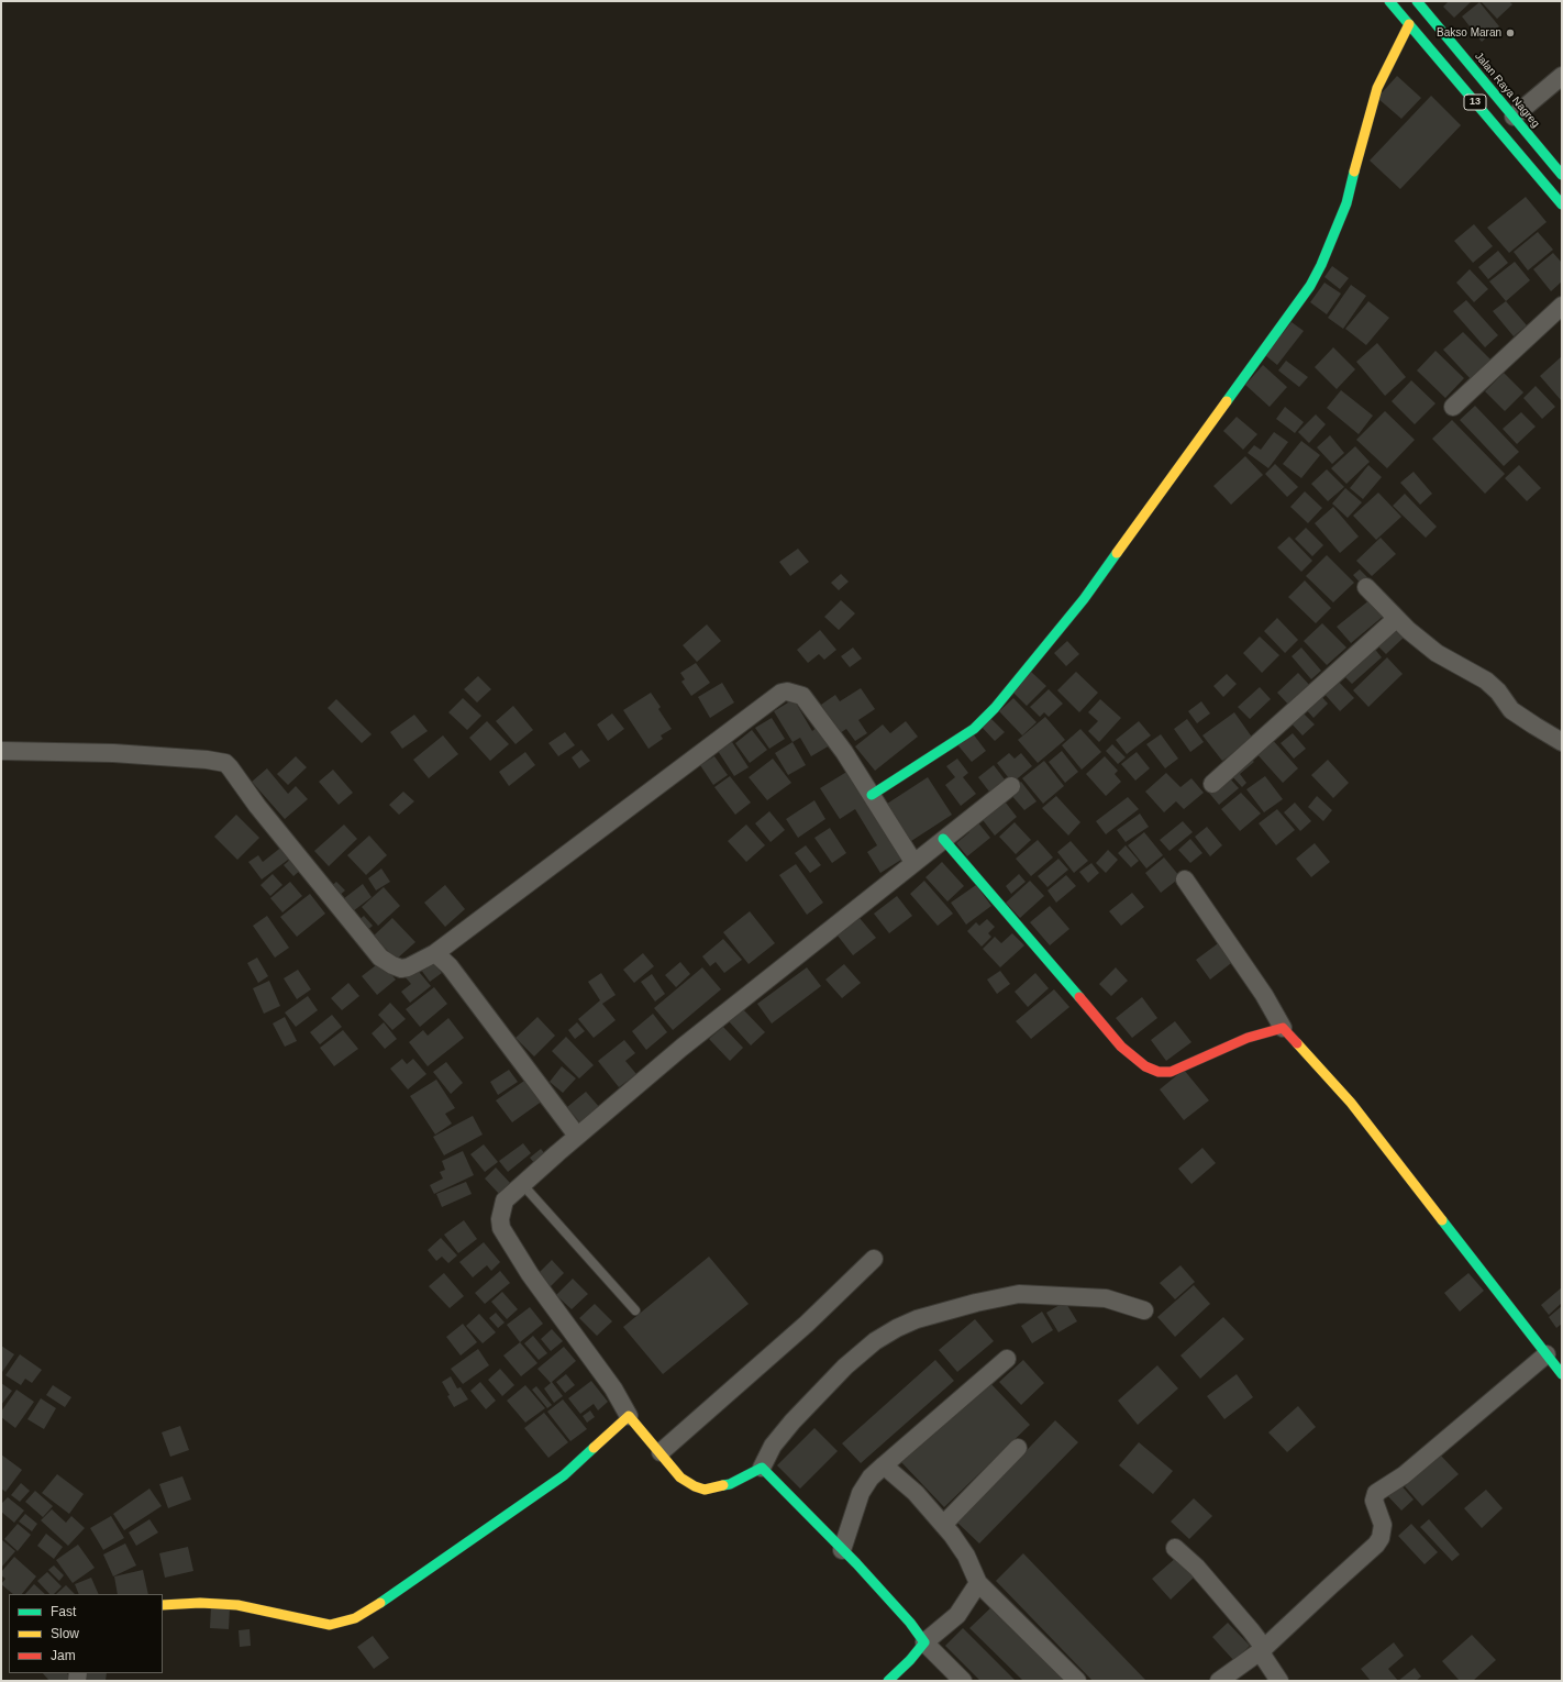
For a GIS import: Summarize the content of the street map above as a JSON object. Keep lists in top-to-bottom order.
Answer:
{
  "streets": {
    "main road": ["Jalan Raya Nagreg", "13"]
  },
  "places": ["Bakso Maran"],
  "legend": ["Fast", "Slow", "Jam"]
}
